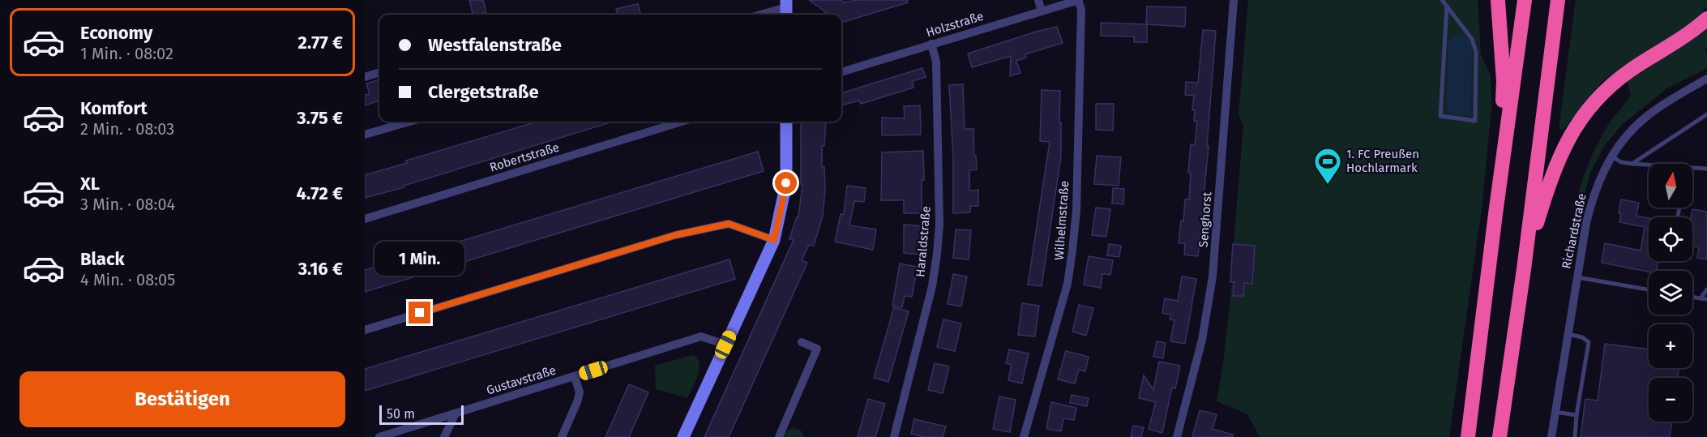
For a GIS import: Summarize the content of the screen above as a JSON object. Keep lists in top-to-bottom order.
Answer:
{
  "streets": {
    "street": [
      "Holzstraße",
      "Robertstraße",
      "Senghorst",
      "Wilhelmstraße",
      "Richardstraße",
      "Haraldstraße",
      "Gustavstraße"
    ]
  },
  "crossings": [
    ["Holzstraße", "Wilhelmstraße"],
    ["Holzstraße", "Haraldstraße"]
  ],
  "places": {
    "sports": ["1. FC Preußen Hochlarmark"]
  },
  "scale_bar": "50 m",
  "north": "top",
  "page": {
    "list": [
      {
        "name": "Economy",
        "note": "1 Min. · 08:02",
        "value": "2.77 €"
      },
      {
        "name": "Komfort",
        "note": "2 Min. · 08:03",
        "value": "3.75 €"
      },
      {
        "name": "XL",
        "note": "3 Min. · 08:04",
        "value": "4.72 €"
      },
      {
        "name": "Black",
        "note": "4 Min. · 08:05",
        "value": "3.16 €"
      }
    ],
    "banner": ["Westfalenstraße", "Clergetstraße"],
    "map_buttons": ["+", "−"],
    "bubble": "1 Min.",
    "buttons": "Bestätigen",
    "scale": "50 m"
  }
}
